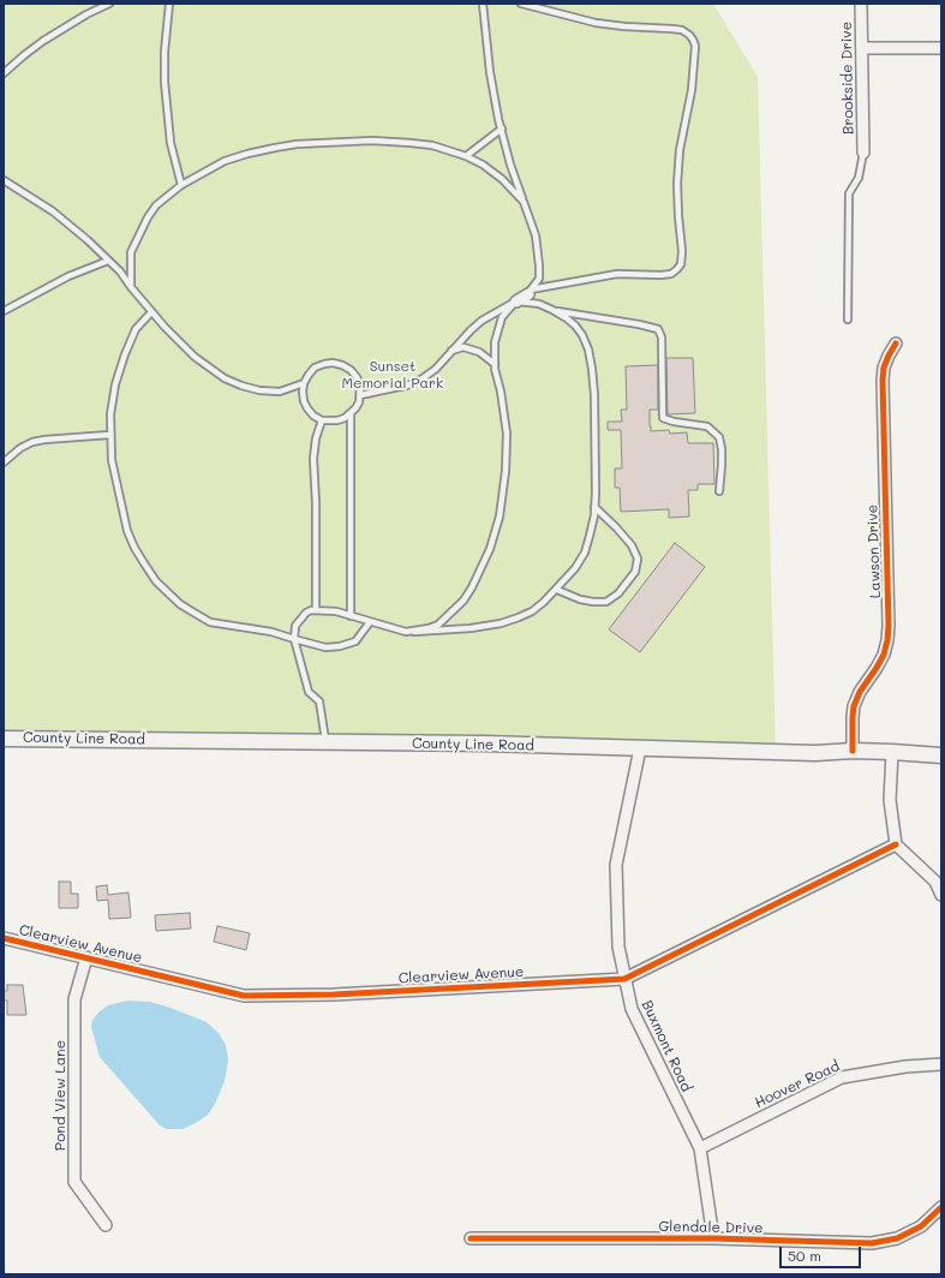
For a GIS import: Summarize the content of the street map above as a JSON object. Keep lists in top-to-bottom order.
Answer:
{
  "streets": {
    "main road": ["County Line Road"],
    "street": [
      "Brookside Drive",
      "Lawson Drive",
      "Clearview Avenue",
      "Buxmont Road",
      "Hoover Road",
      "Pond View Lane",
      "Glendale Drive"
    ]
  },
  "crossings": [
    ["Lawson Drive", "County Line Road"],
    ["County Line Road", "Buxmont Road"],
    ["Clearview Avenue", "Buxmont Road"],
    ["Clearview Avenue", "Pond View Lane"],
    ["Buxmont Road", "Hoover Road"],
    ["Buxmont Road", "Glendale Drive"]
  ],
  "parks": ["Sunset Memorial Park"],
  "scale_bar": "50 m"
}
